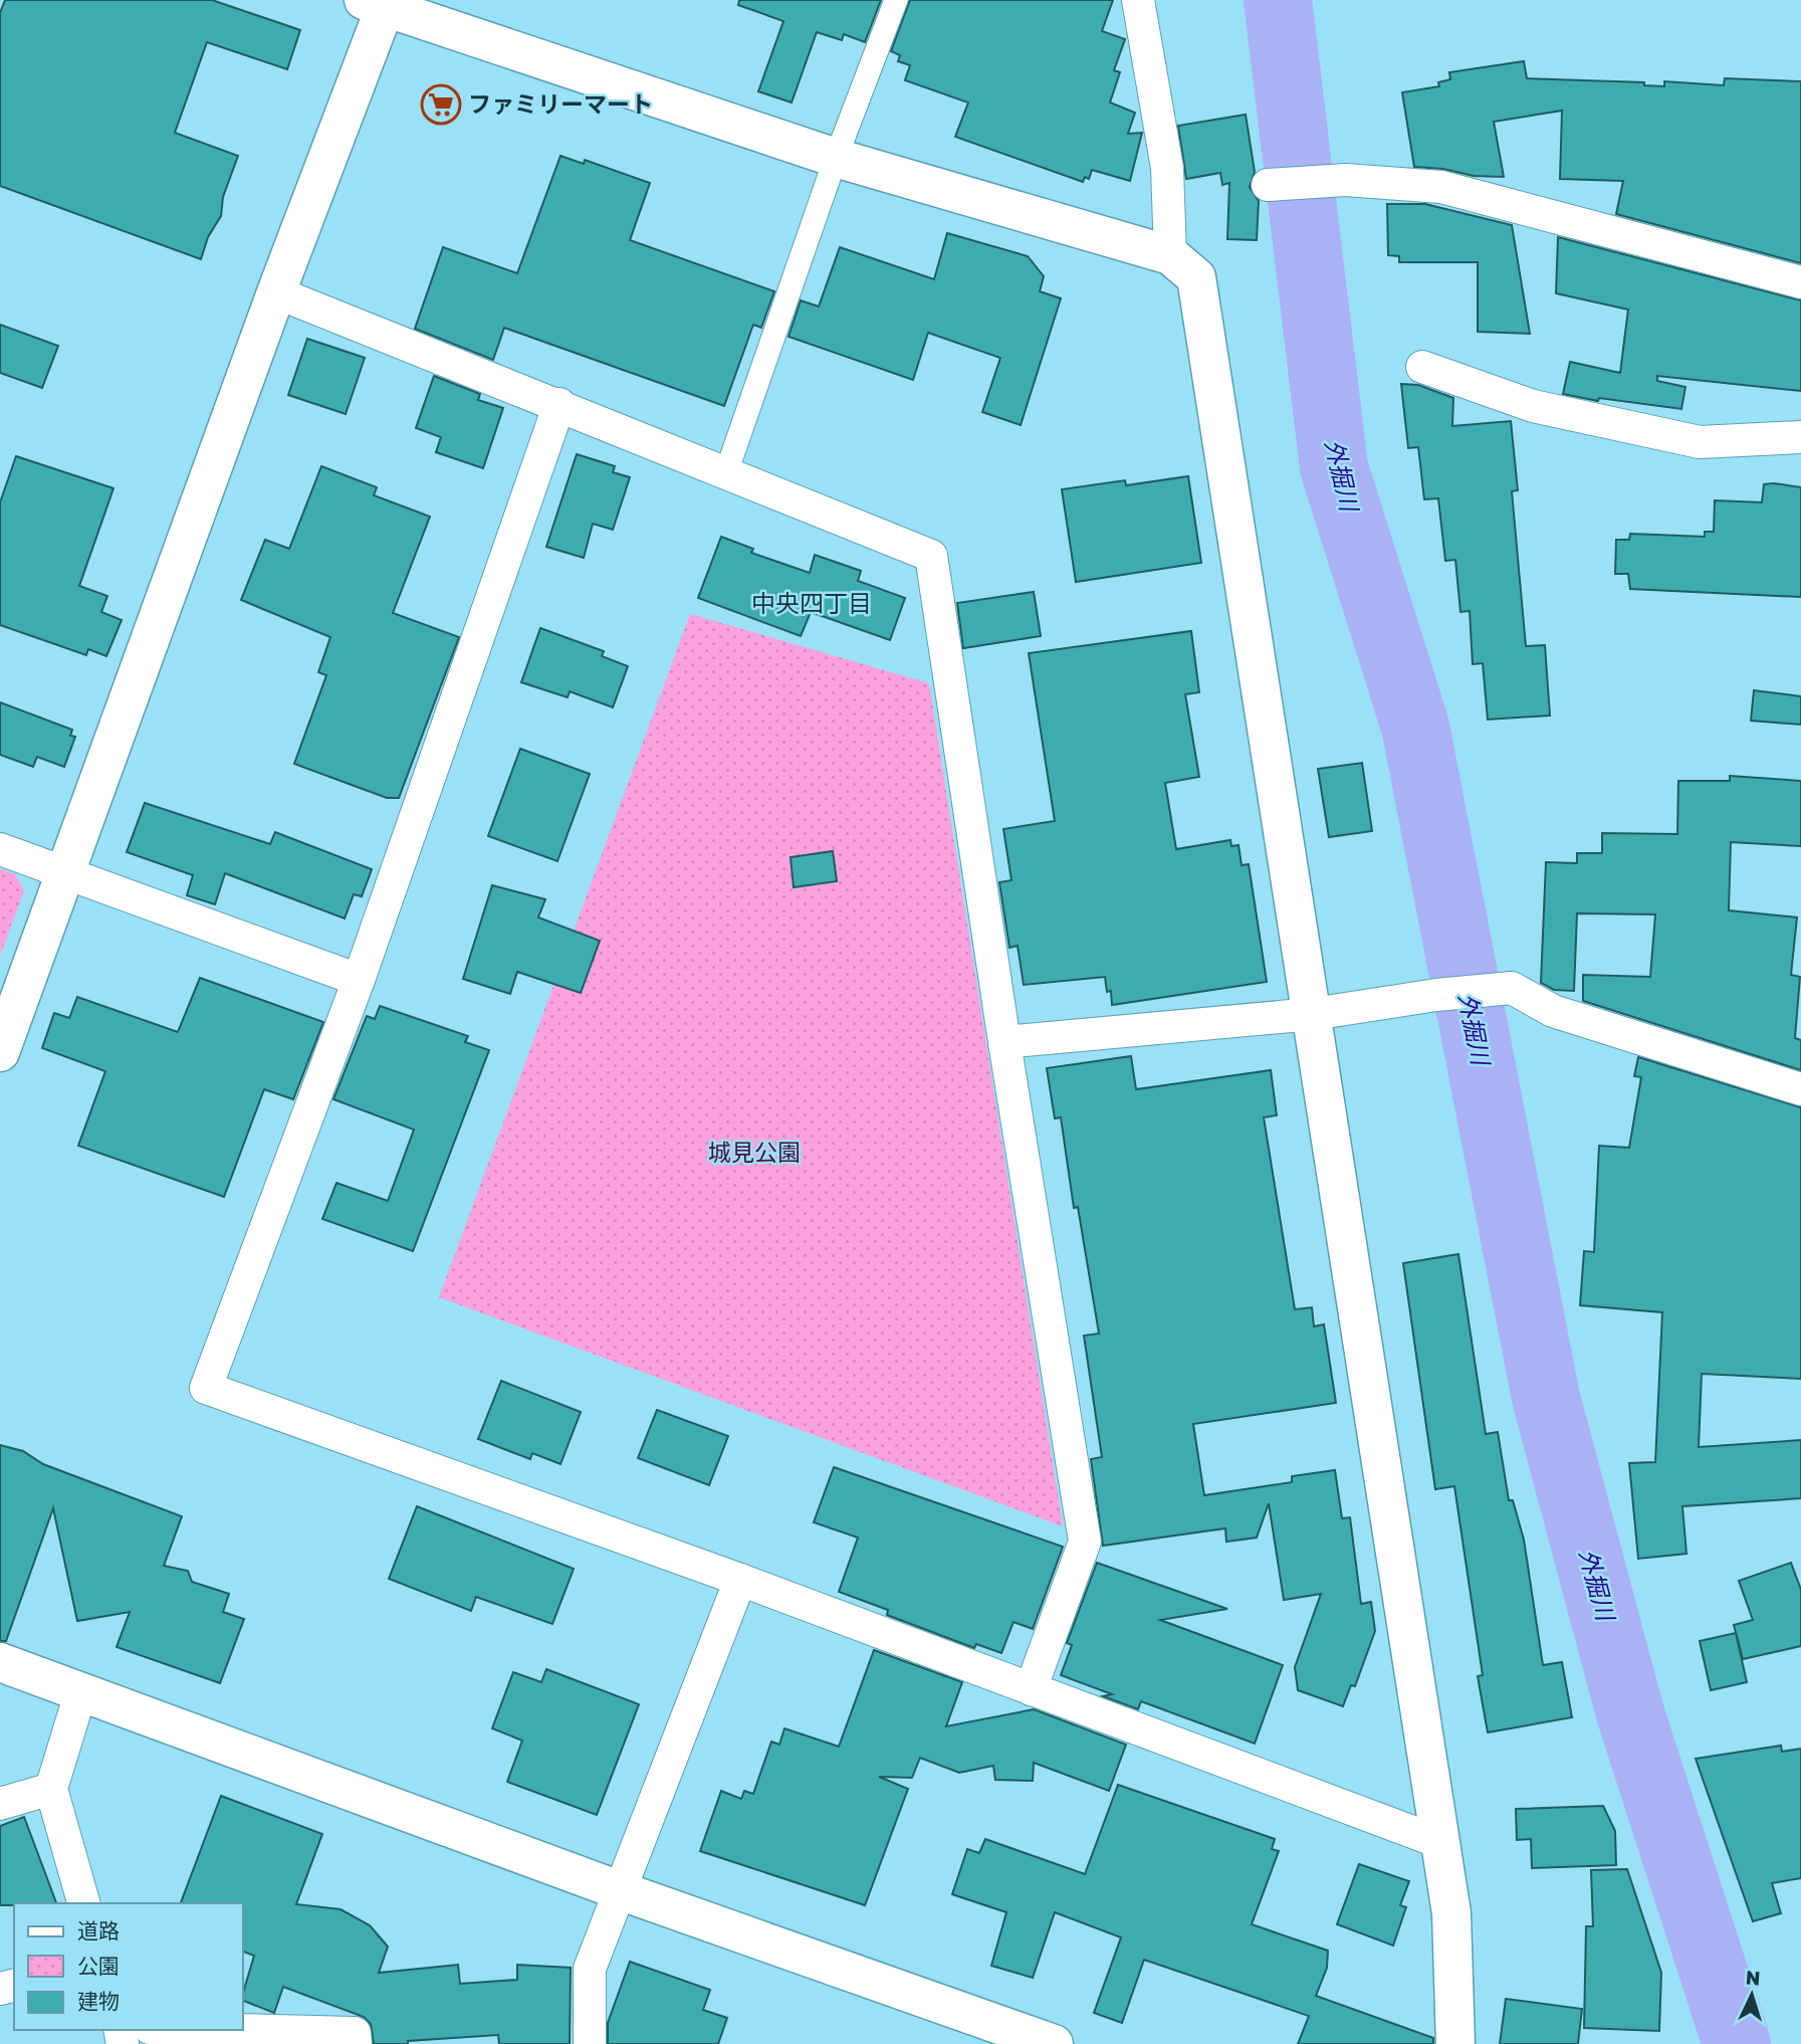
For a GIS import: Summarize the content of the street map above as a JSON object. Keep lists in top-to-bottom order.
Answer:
{
  "districts": ["中央四丁目"],
  "water": ["外掘川"],
  "parks": ["城見公園"],
  "places": {
    "supermarket": ["ファミリーマート"]
  },
  "legend": ["道路", "公園", "建物"],
  "north": "top"
}
